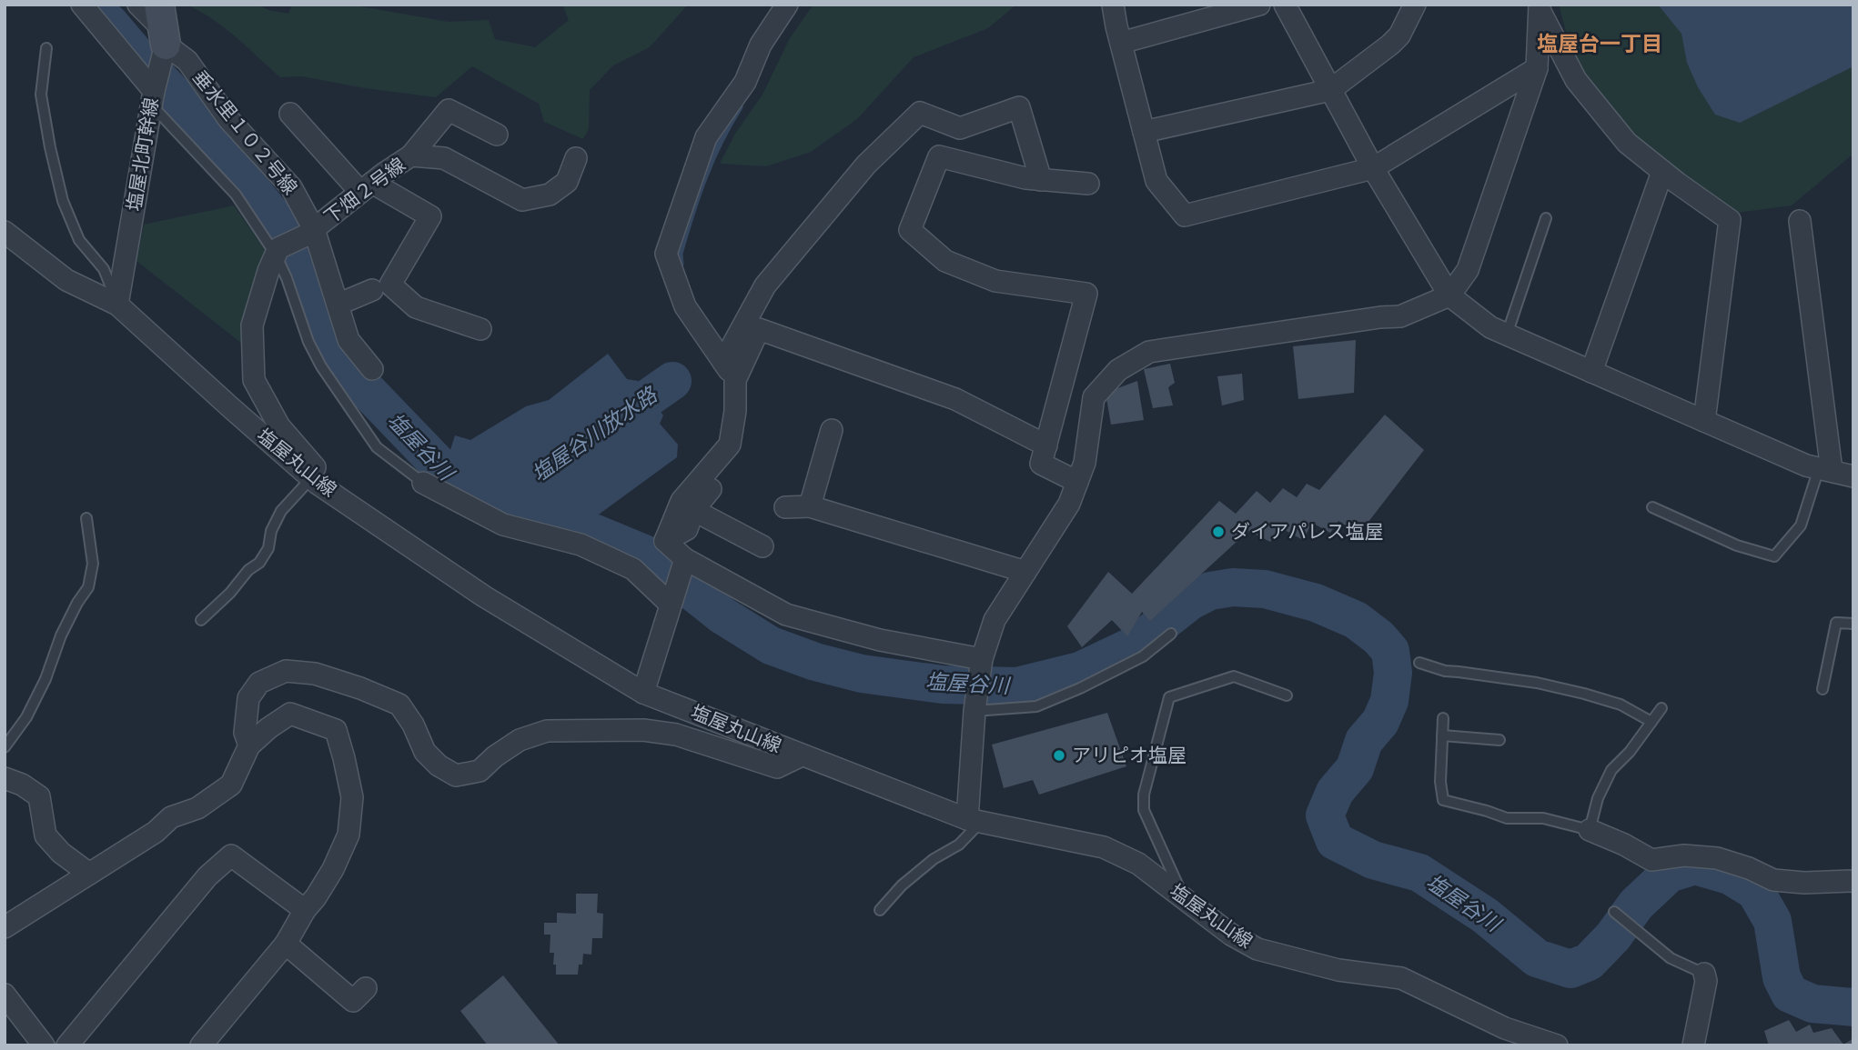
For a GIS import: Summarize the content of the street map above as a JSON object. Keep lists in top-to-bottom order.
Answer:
{
  "streets": {
    "street": [
      "垂水里１０２号線",
      "塩屋北町幹線",
      "下畑２号線",
      "塩屋丸山線"
    ]
  },
  "crossings": [
    ["垂水里１０２号線", "塩屋北町幹線"],
    ["垂水里１０２号線", "下畑２号線"],
    ["塩屋北町幹線", "塩屋丸山線"]
  ],
  "districts": ["塩屋台一丁目"],
  "water": ["塩屋谷川放水路", "塩屋谷川"],
  "places": ["ダイアパレス塩屋", "アリピオ塩屋"]
}
